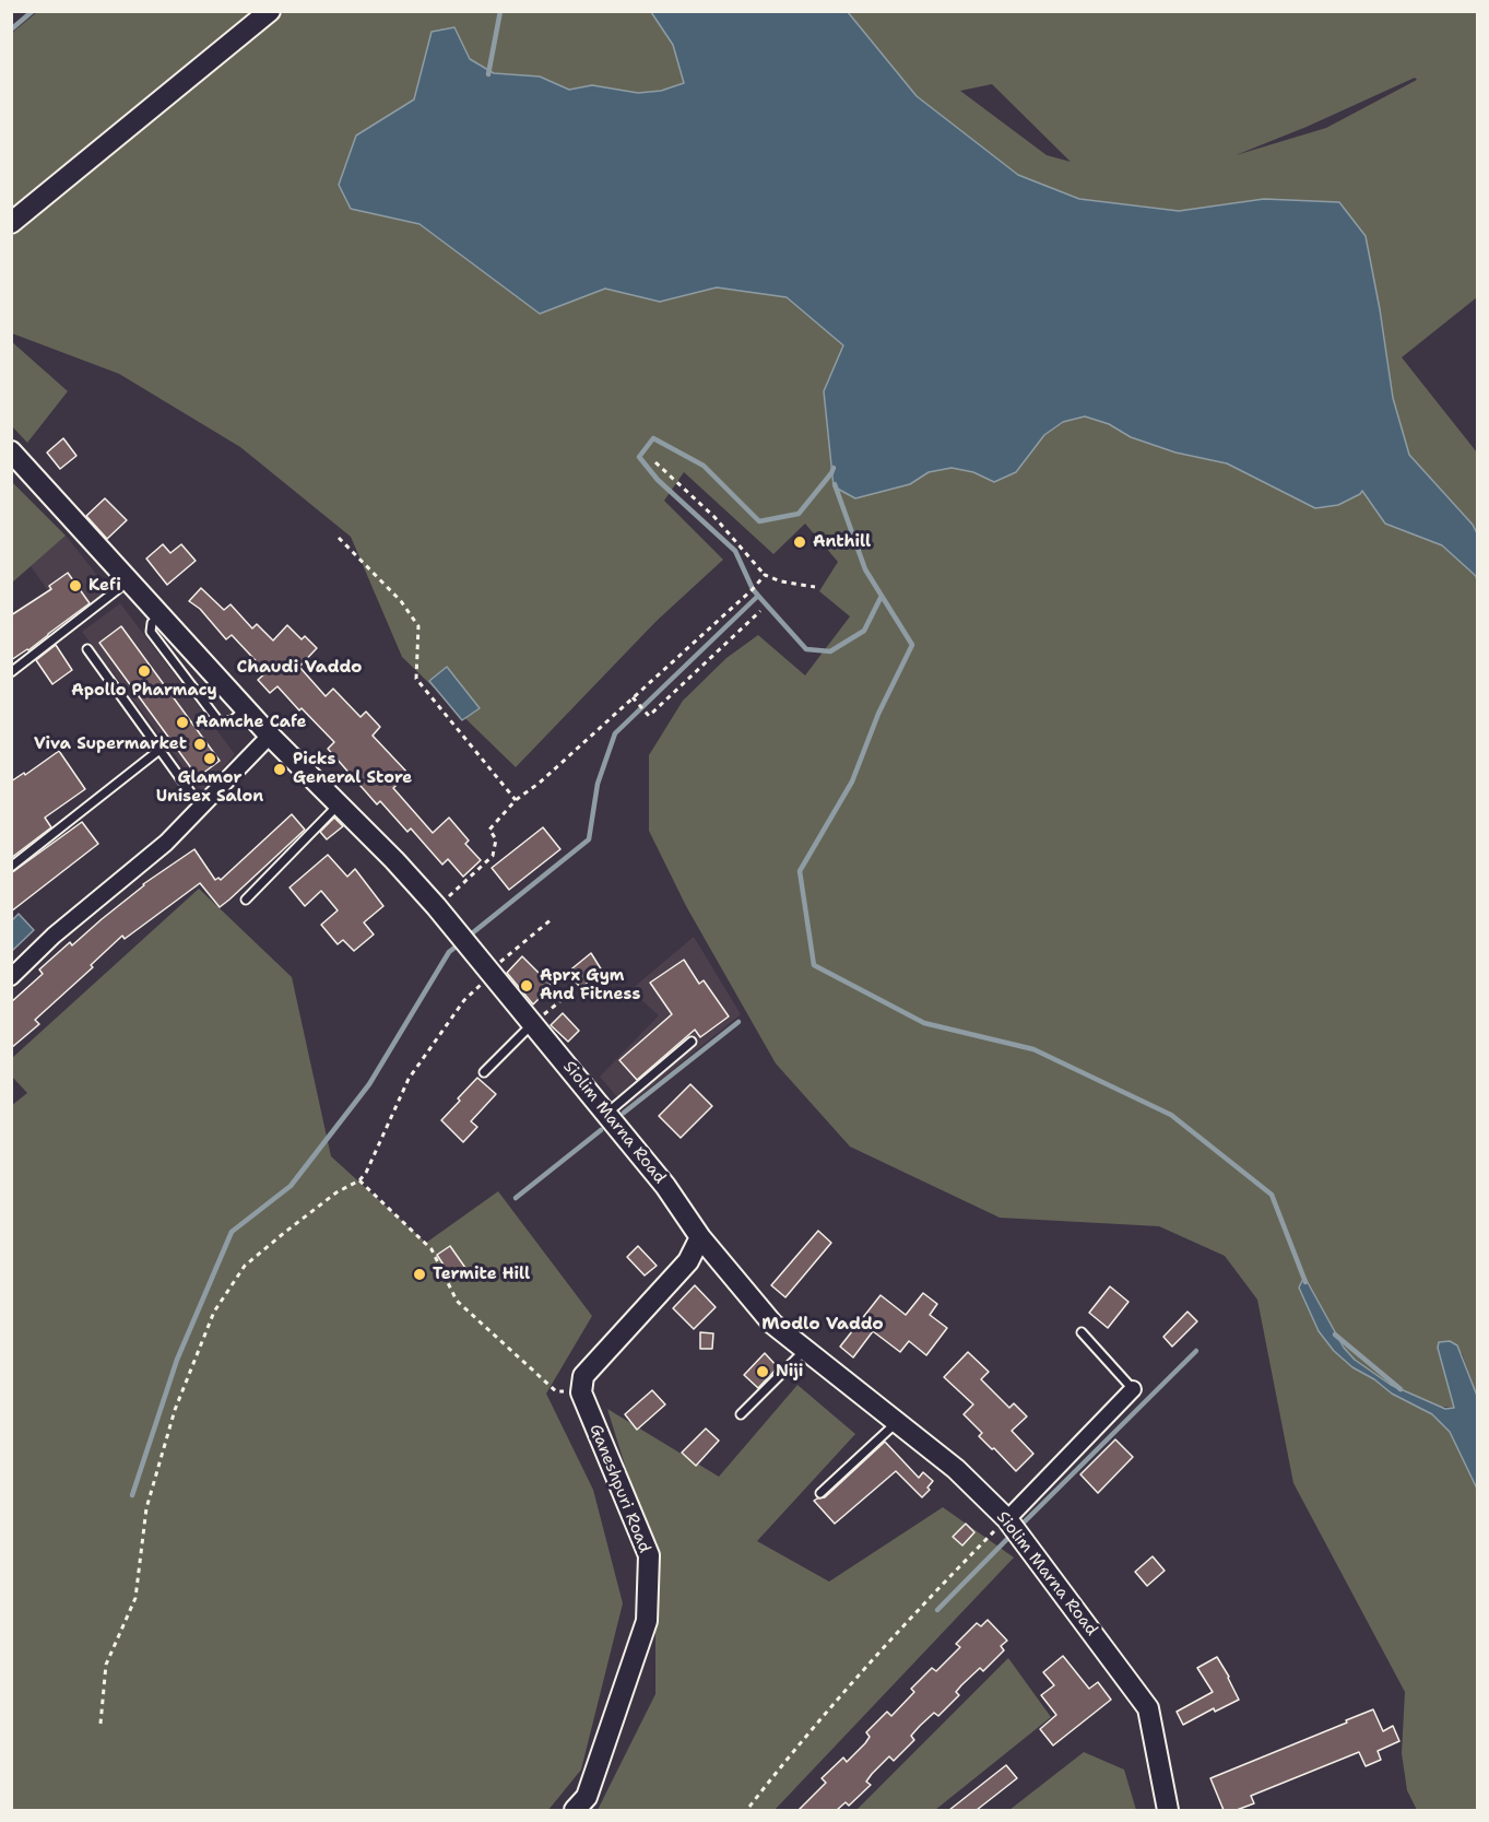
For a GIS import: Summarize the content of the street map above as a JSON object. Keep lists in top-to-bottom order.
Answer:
{
  "streets": {
    "main road": ["Siolim Marna Road", "Ganeshpuri Road"]
  },
  "districts": ["Chaudi Vaddo", "Modlo Vaddo"],
  "places": [
    "Anthill",
    "Kefi",
    "Apollo Pharmacy",
    "Aamche Cafe",
    "Viva Supermarket",
    "Glamor Unisex Salon",
    "Picks General Store",
    "Aprx Gym And Fitness",
    "Termite Hill",
    "Niji"
  ]
}
